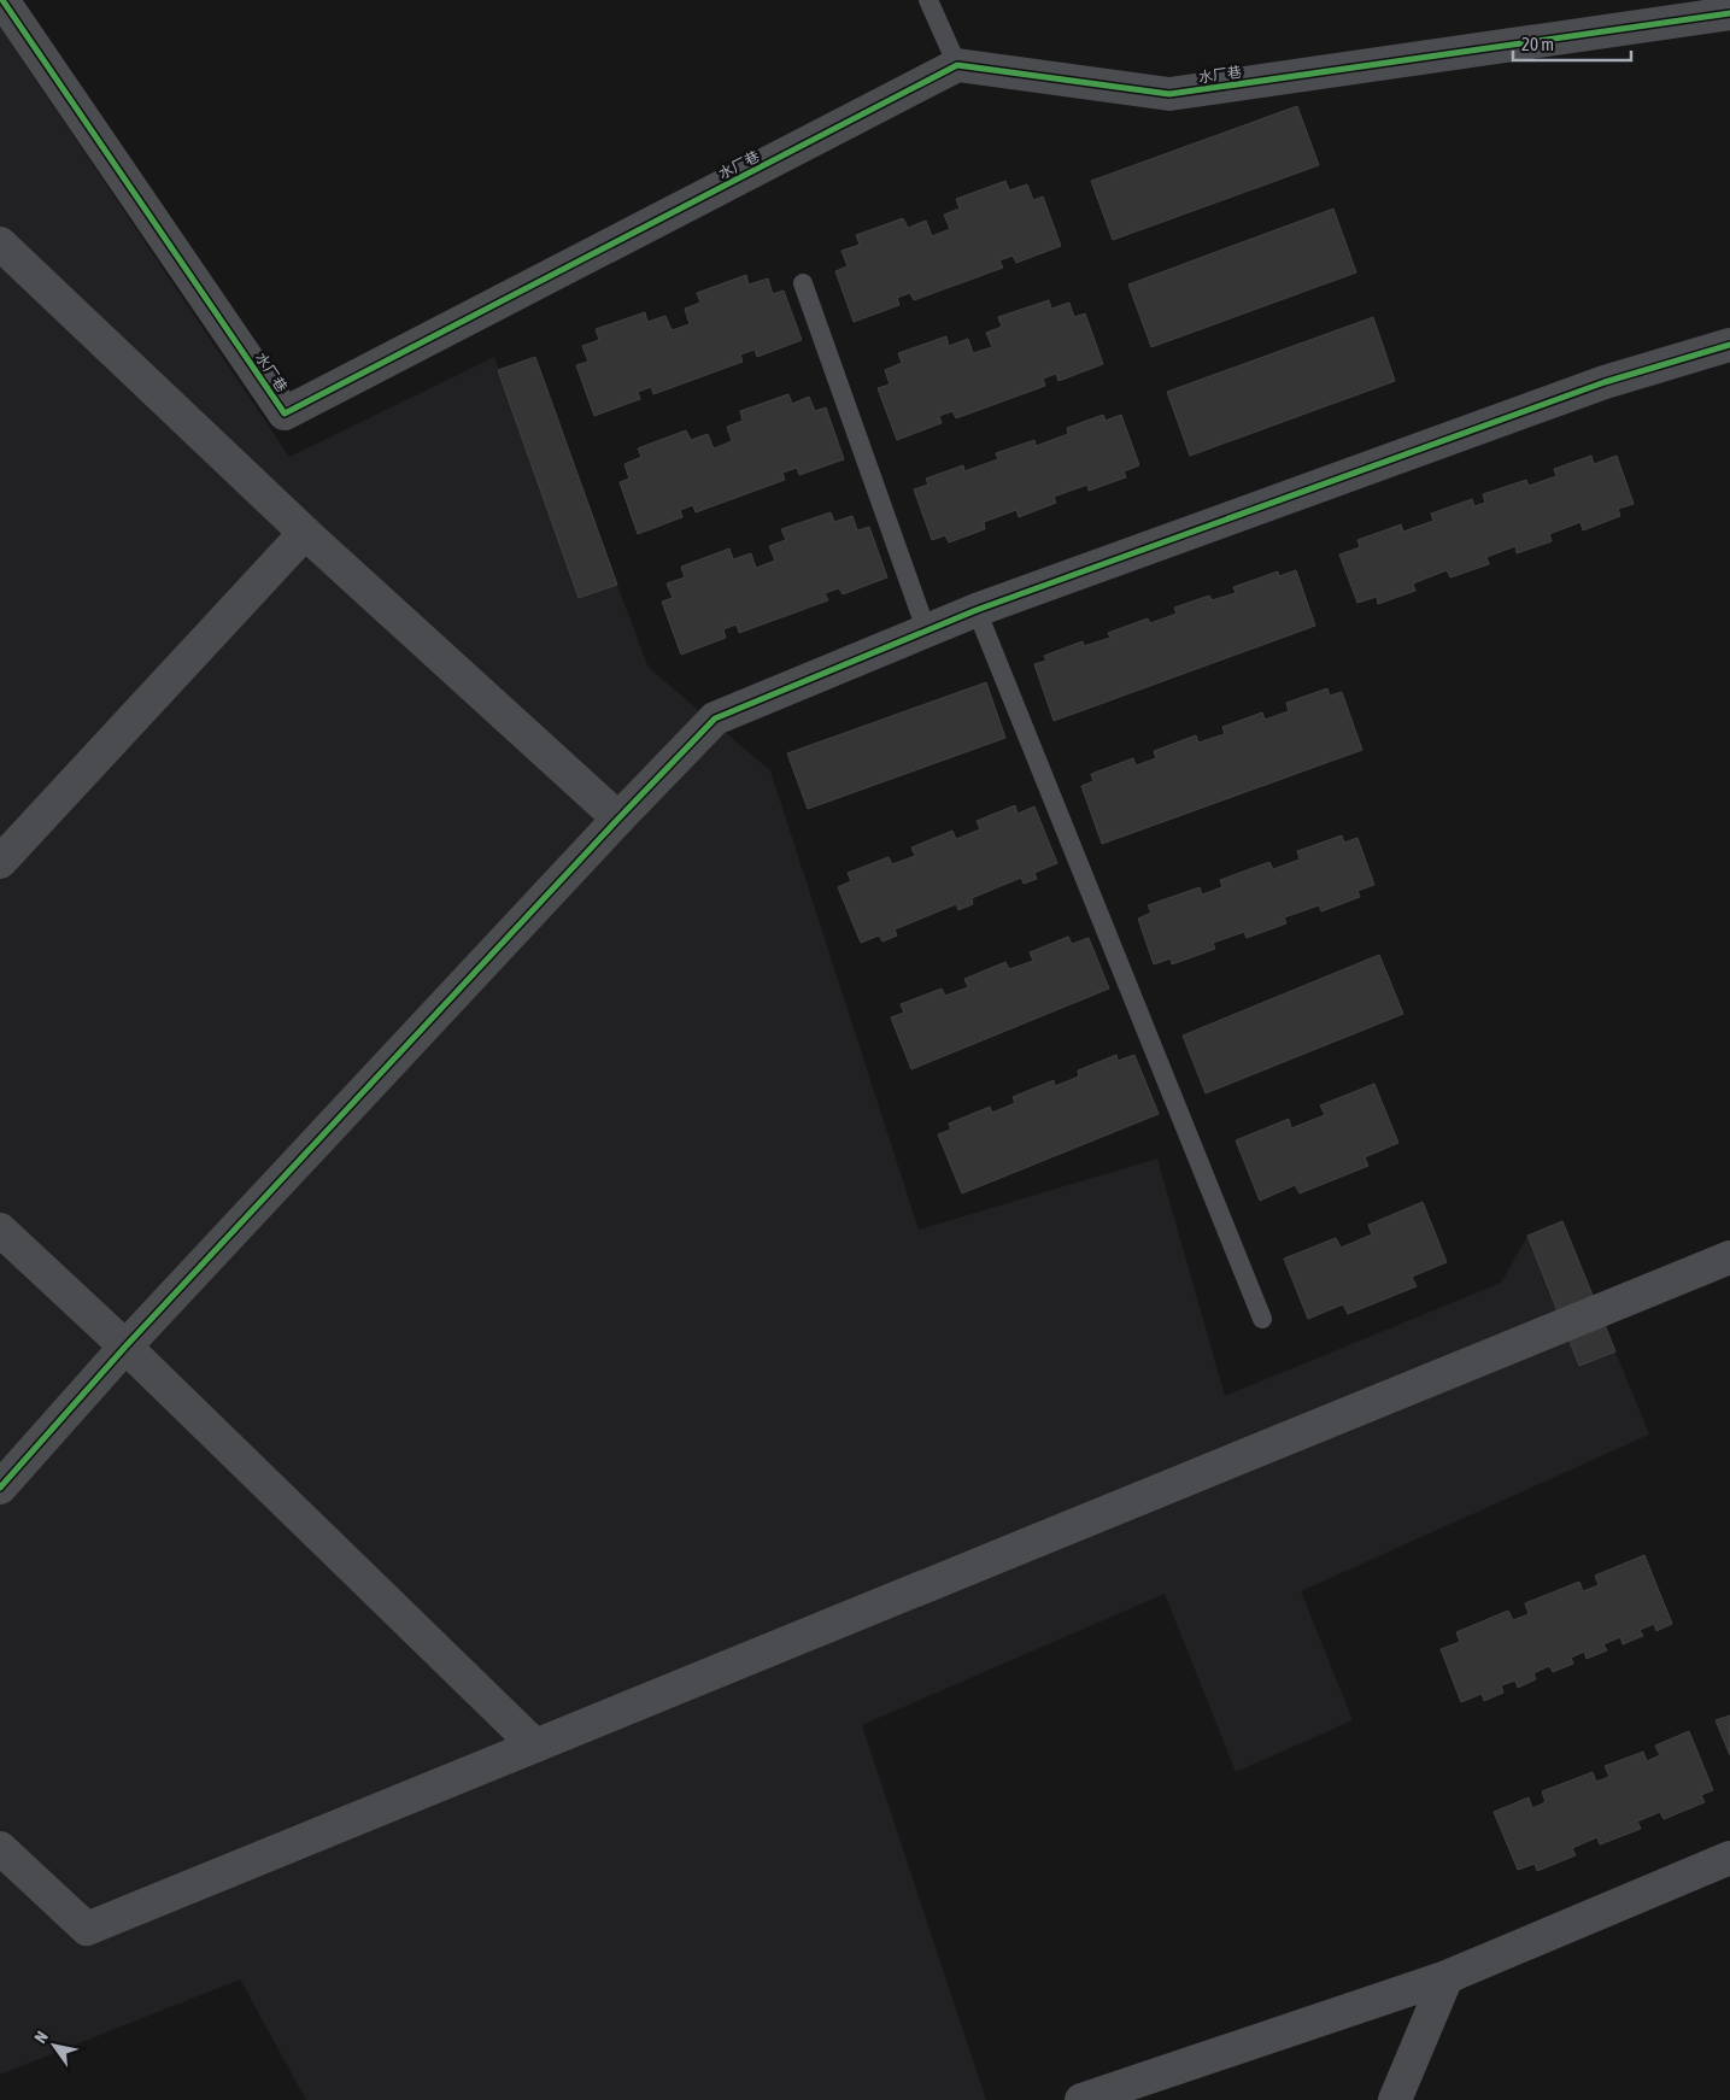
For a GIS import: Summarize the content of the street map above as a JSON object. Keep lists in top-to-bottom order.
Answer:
{
  "streets": {
    "street": ["水厂巷"]
  },
  "scale_bar": "20 m",
  "north": "top left"
}
